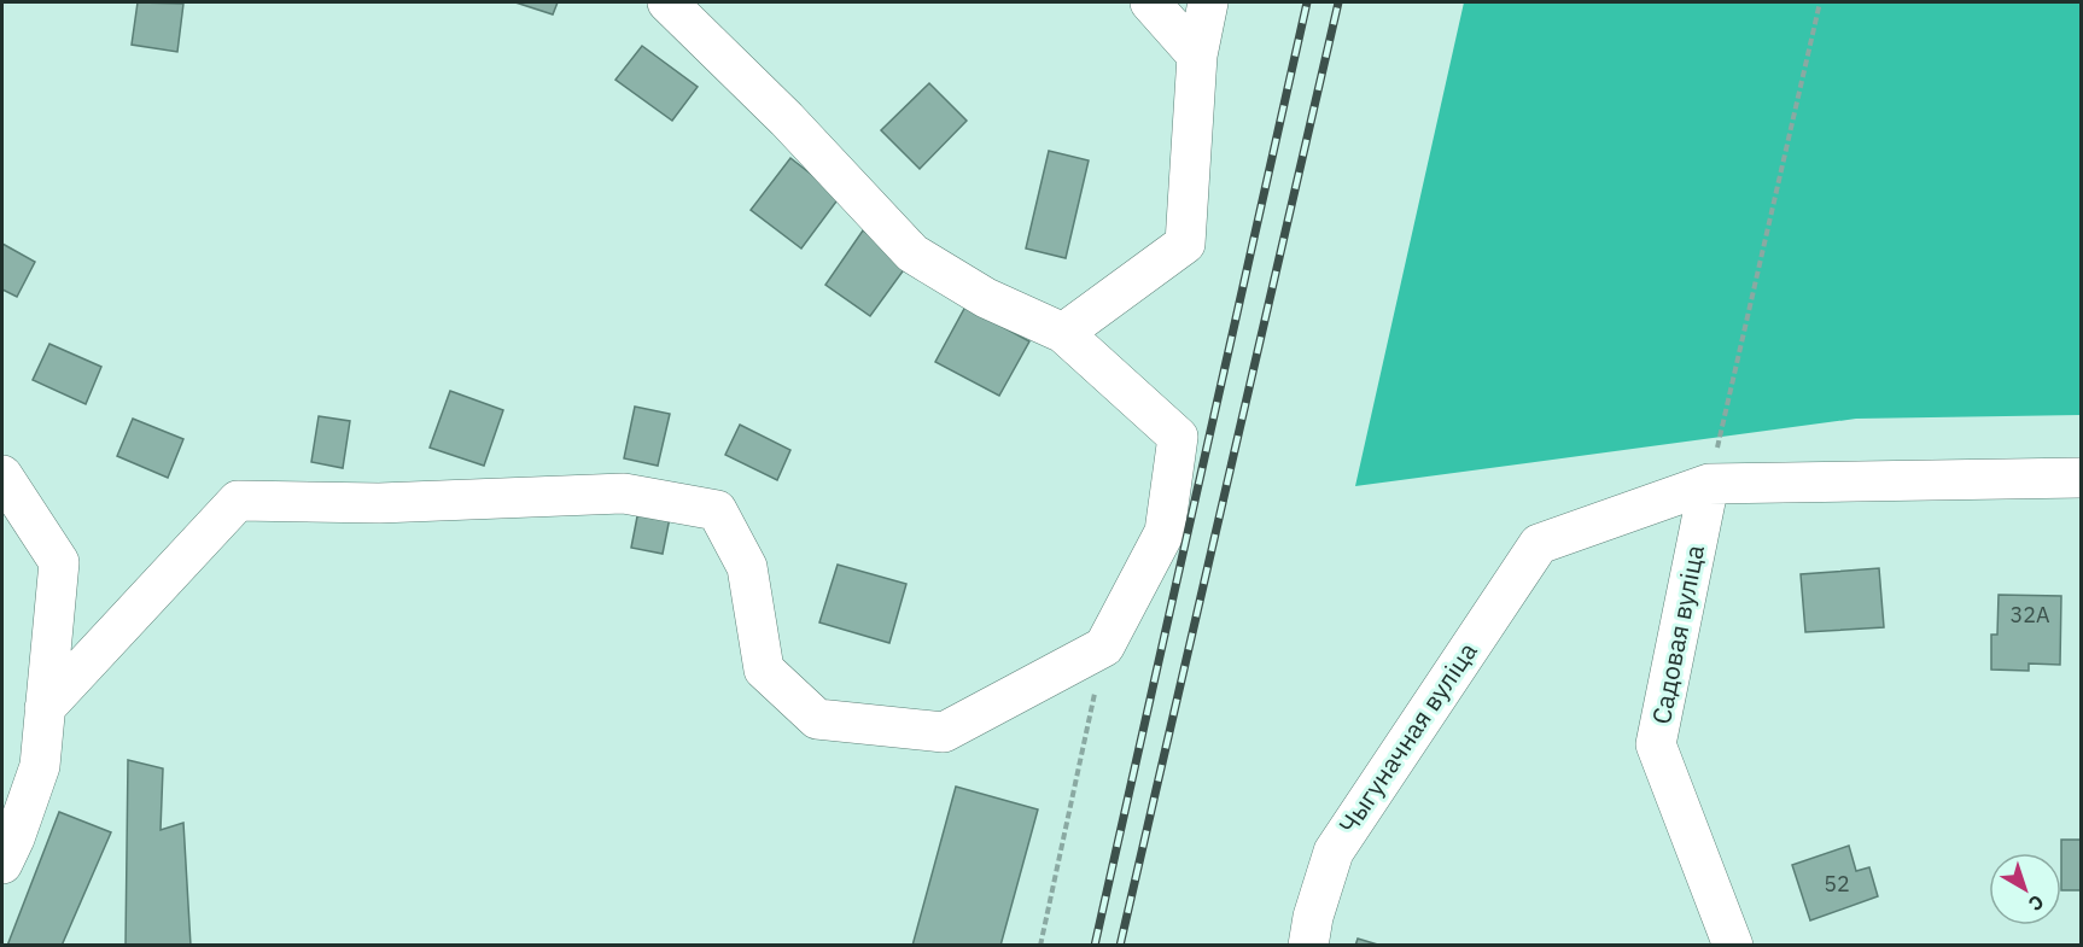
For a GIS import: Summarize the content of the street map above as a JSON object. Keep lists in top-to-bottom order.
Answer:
{
  "streets": {
    "street": ["Садовая вуліца", "Чыгуначная вуліца"]
  },
  "crossings": [
    ["Садовая вуліца", "Чыгуначная вуліца"]
  ],
  "house_numbers": ["32А", "52"],
  "north": "bottom right"
}
